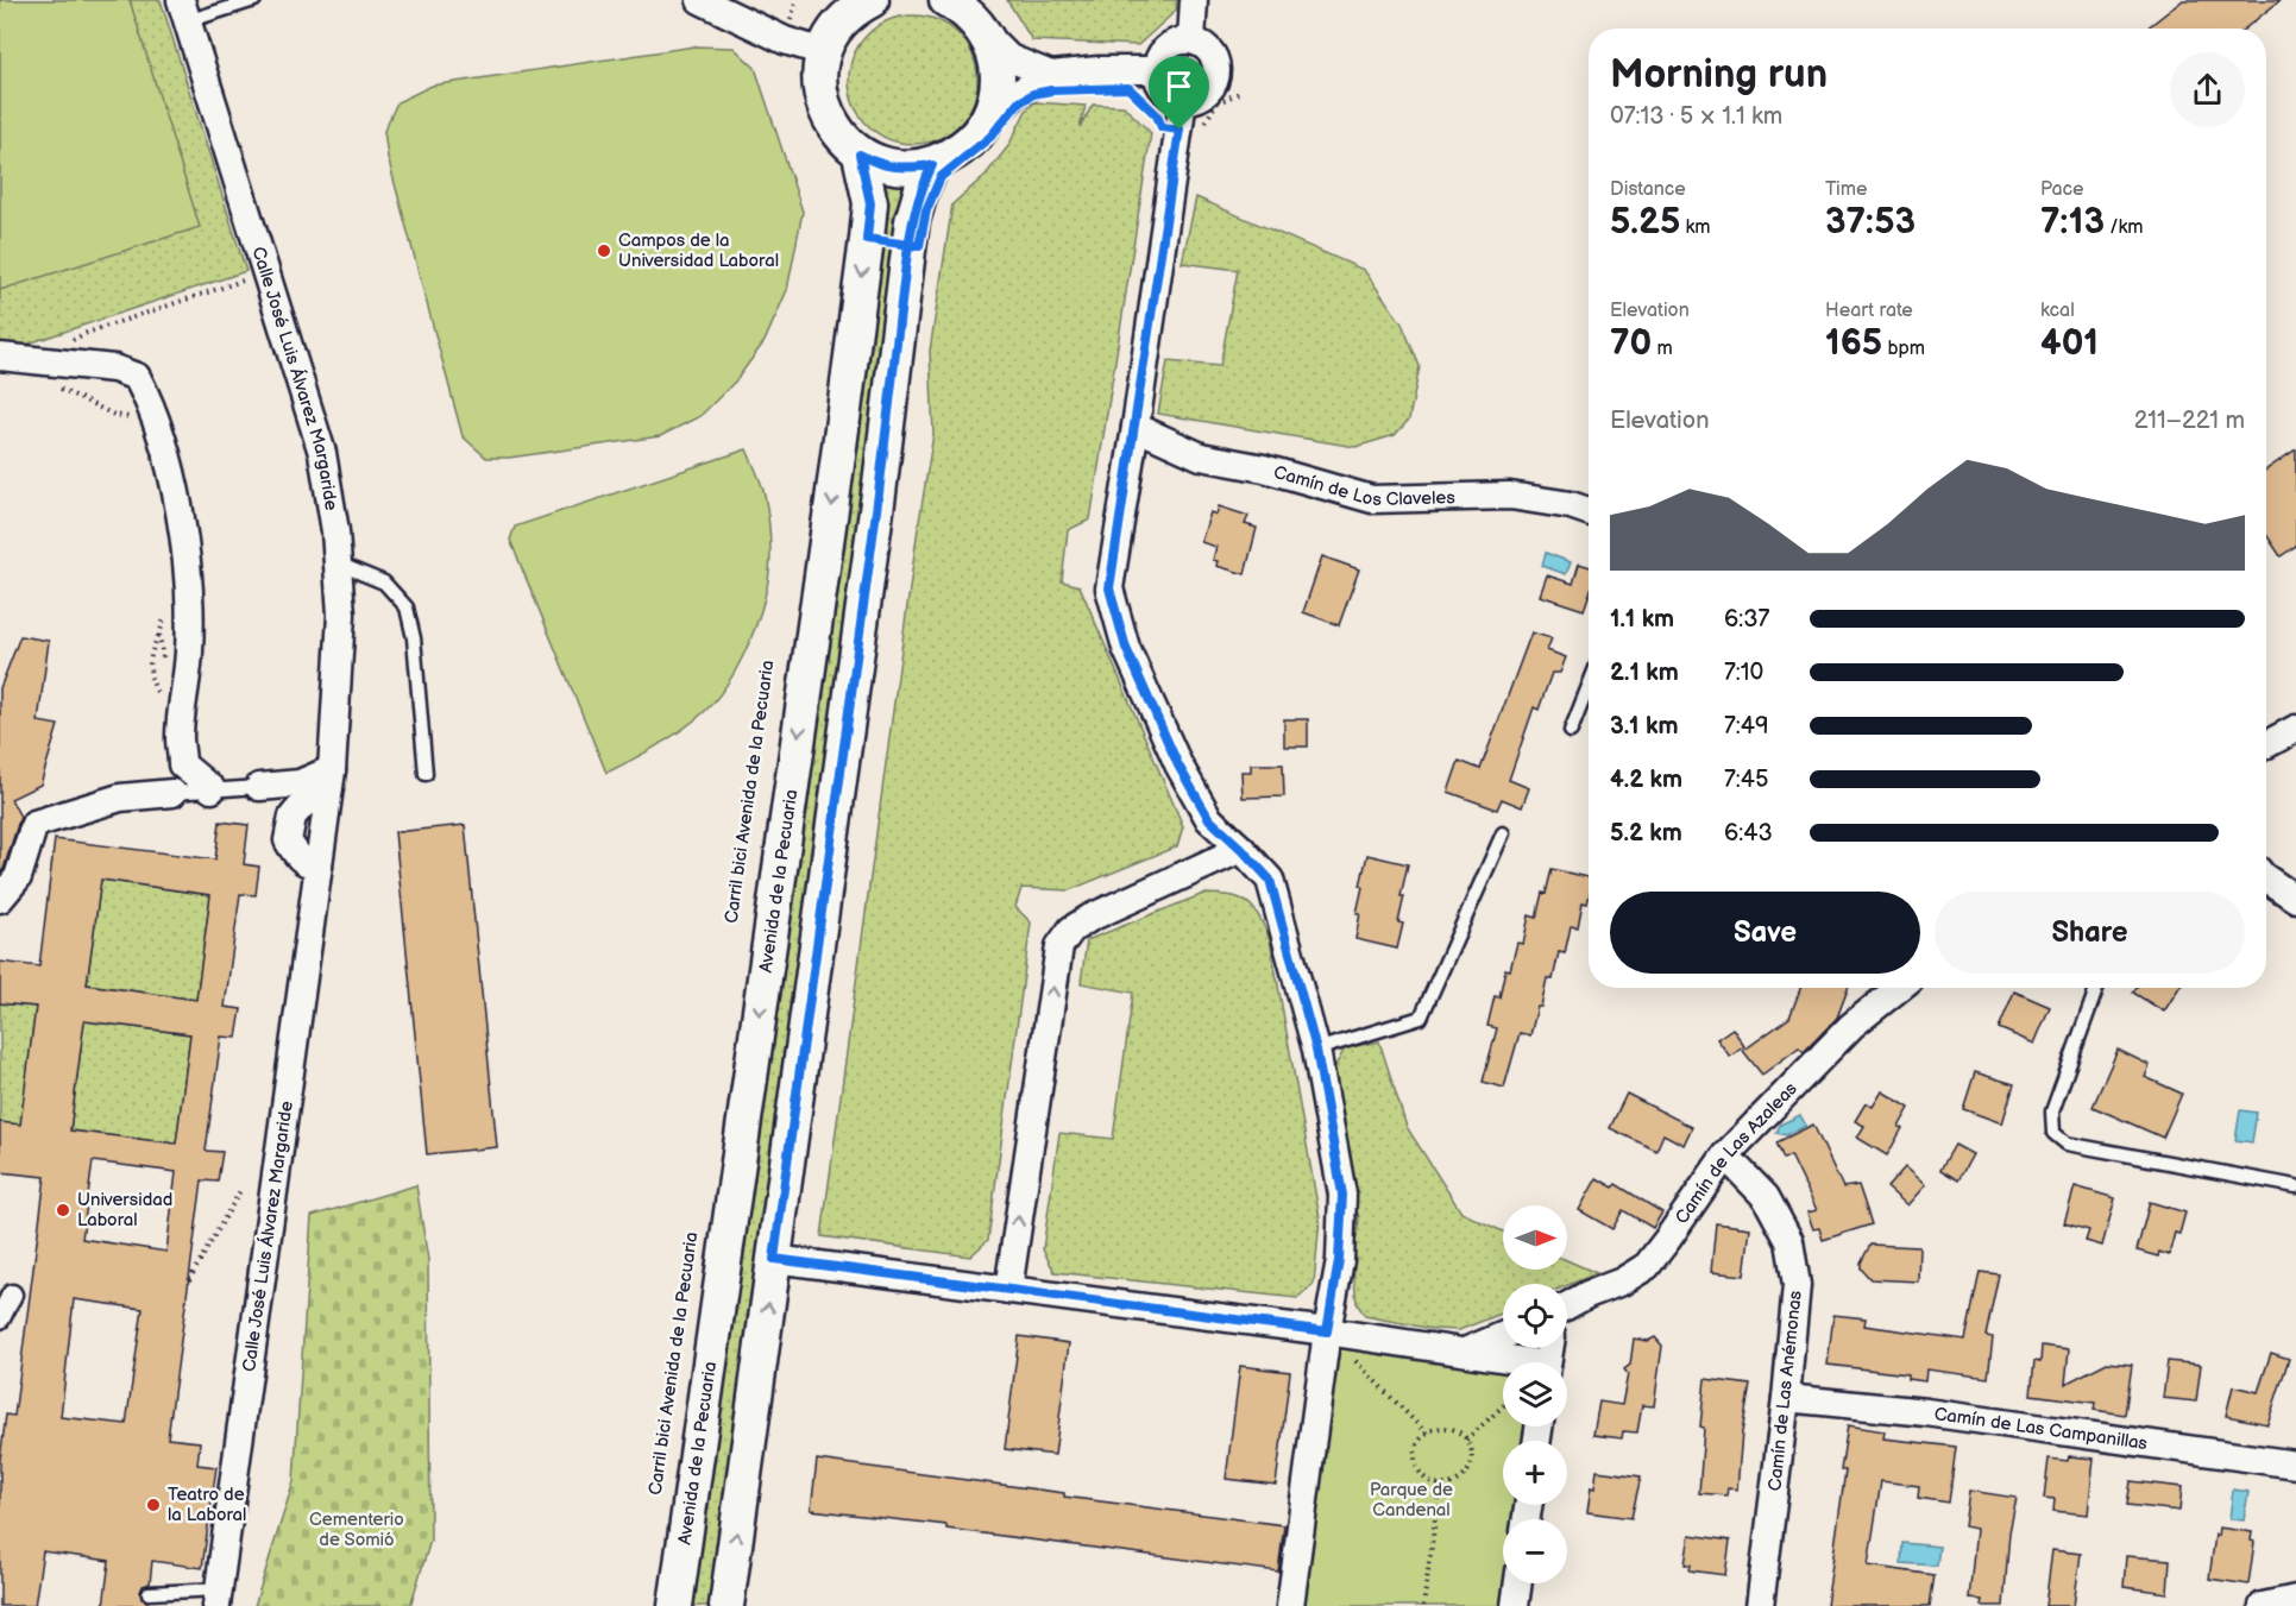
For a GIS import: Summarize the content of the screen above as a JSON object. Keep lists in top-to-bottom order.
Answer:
{
  "streets": {
    "street": [
      "Calle José Luis Álvarez Margaride",
      "Camín de Los Claveles",
      "Avenida de la Pecuaria",
      "Camín de Las Azaleas",
      "Camín de Las Anémonas",
      "Camín de Las Campanillas"
    ]
  },
  "crossings": [
    ["Camín de Las Azaleas", "Camín de Las Anémonas"],
    ["Camín de Las Anémonas", "Camín de Las Campanillas"]
  ],
  "parks": ["Parque de Candenal", "Cementerio de Somió"],
  "places": ["Campos de la Universidad Laboral", "Universidad Laboral", "Teatro de la Laboral"],
  "north": "right",
  "page": {
    "heading": ["Morning run", "07:13 · 5 × 1.1 km"],
    "stats": [
      ["Distance", "5.25 km"],
      ["Time", "37:53"],
      ["Pace", "7:13 /km"],
      ["Elevation", "70 m"],
      ["Heart rate", "165 bpm"],
      ["kcal", "401"]
    ],
    "chart": ["Elevation", "211–221 m"],
    "list": [
      {
        "name": "1.1 km",
        "note": "6:37"
      },
      {
        "name": "2.1 km",
        "note": "7:10"
      },
      {
        "name": "3.1 km",
        "note": "7:49"
      },
      {
        "name": "4.2 km",
        "note": "7:45"
      },
      {
        "name": "5.2 km",
        "note": "6:43"
      }
    ],
    "buttons": ["Save", "Share"],
    "map_buttons": ["+", "−"]
  }
}
